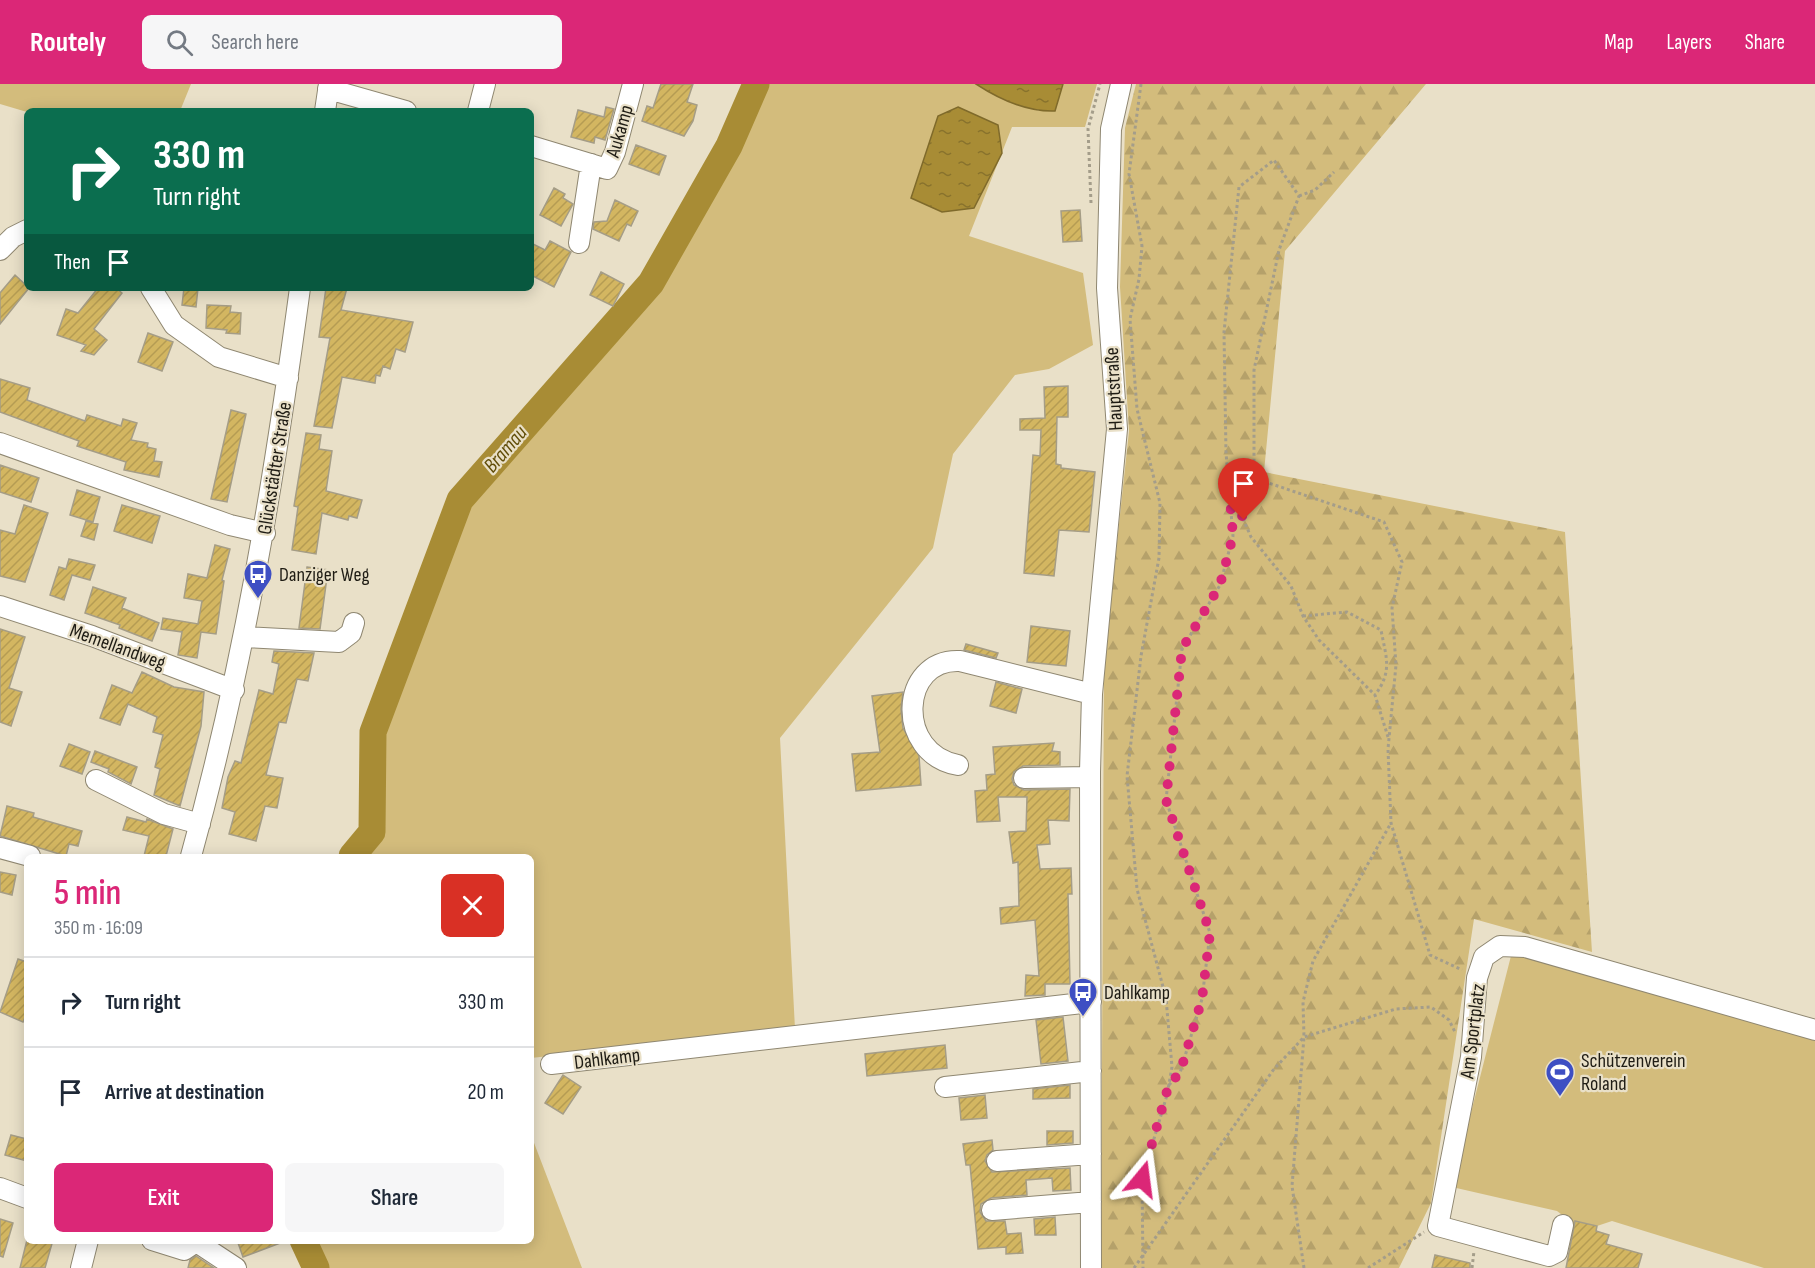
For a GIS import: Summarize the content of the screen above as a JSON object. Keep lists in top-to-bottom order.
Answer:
{
  "streets": {
    "street": [
      "Aukamp",
      "Hauptstraße",
      "Glückstädter Straße",
      "Memellandweg",
      "Am Sportplatz",
      "Dahlkamp"
    ]
  },
  "crossings": [
    ["Glückstädter Straße", "Memellandweg"]
  ],
  "water": ["Bramau"],
  "places": {
    "bus stop": ["Danziger Weg", "Dahlkamp"],
    "sports": ["Schützenverein Roland"]
  },
  "page": {
    "header": "Routely",
    "search": "Search here",
    "nav": ["Map", "Layers", "Share"],
    "turn": ["330 m", "Turn right"],
    "then": "Then",
    "heading": ["5 min", "350 m · 16:09"],
    "list": [
      {
        "name": "Turn right",
        "value": "330 m"
      },
      {
        "name": "Arrive at destination",
        "value": "20 m"
      }
    ],
    "buttons": ["Exit", "Share"]
  }
}
